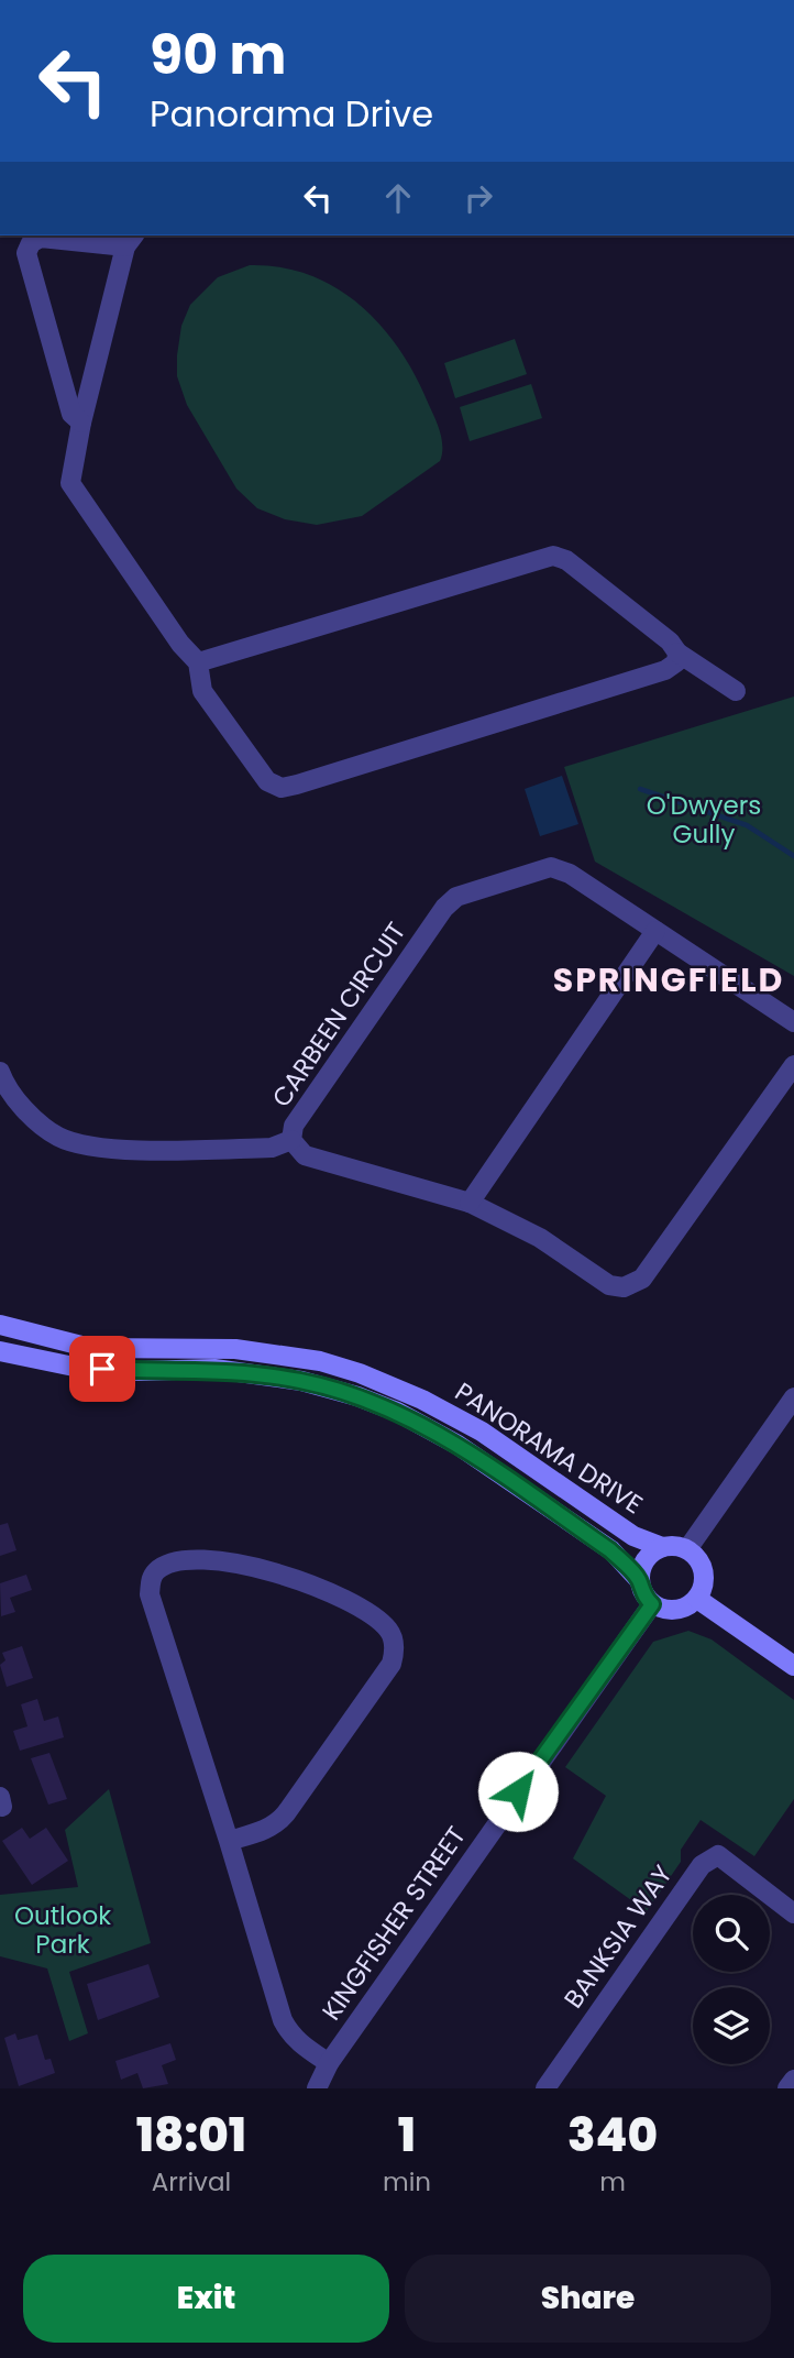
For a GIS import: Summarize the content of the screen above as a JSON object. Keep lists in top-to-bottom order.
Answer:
{
  "streets": {
    "street": [
      "CARBEEN CIRCUIT",
      "PANORAMA DRIVE",
      "KINGFISHER STREET",
      "BANKSIA WAY"
    ]
  },
  "crossings": [
    ["PANORAMA DRIVE", "KINGFISHER STREET"]
  ],
  "districts": ["SPRINGFIELD"],
  "parks": ["O'Dwyers Gully", "Outlook Park"],
  "page": {
    "turn": ["90 m", "Panorama Drive"],
    "eta": [
      "18:01",
      "Arrival",
      "1",
      "min",
      "340",
      "m"
    ],
    "buttons": ["Exit", "Share"]
  }
}
